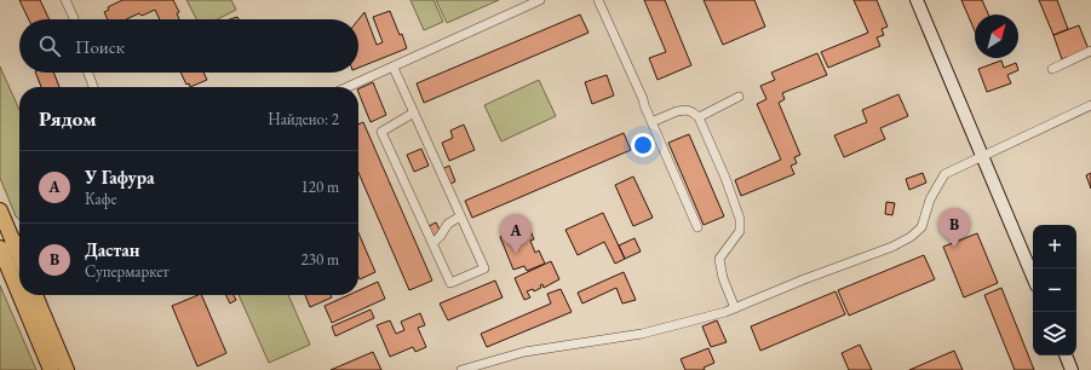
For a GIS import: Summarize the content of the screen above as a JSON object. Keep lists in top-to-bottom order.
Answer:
{
  "north": "top right",
  "page": {
    "search": "Поиск",
    "heading": ["Рядом", "Найдено: 2"],
    "list": [
      {
        "mark": "A",
        "name": "У Гафура",
        "note": "Кафе",
        "value": "120 m"
      },
      {
        "mark": "B",
        "name": "Дастан",
        "note": "Супермаркет",
        "value": "230 m"
      }
    ],
    "pins": ["B", "A"],
    "map_buttons": ["+", "−"]
  }
}
